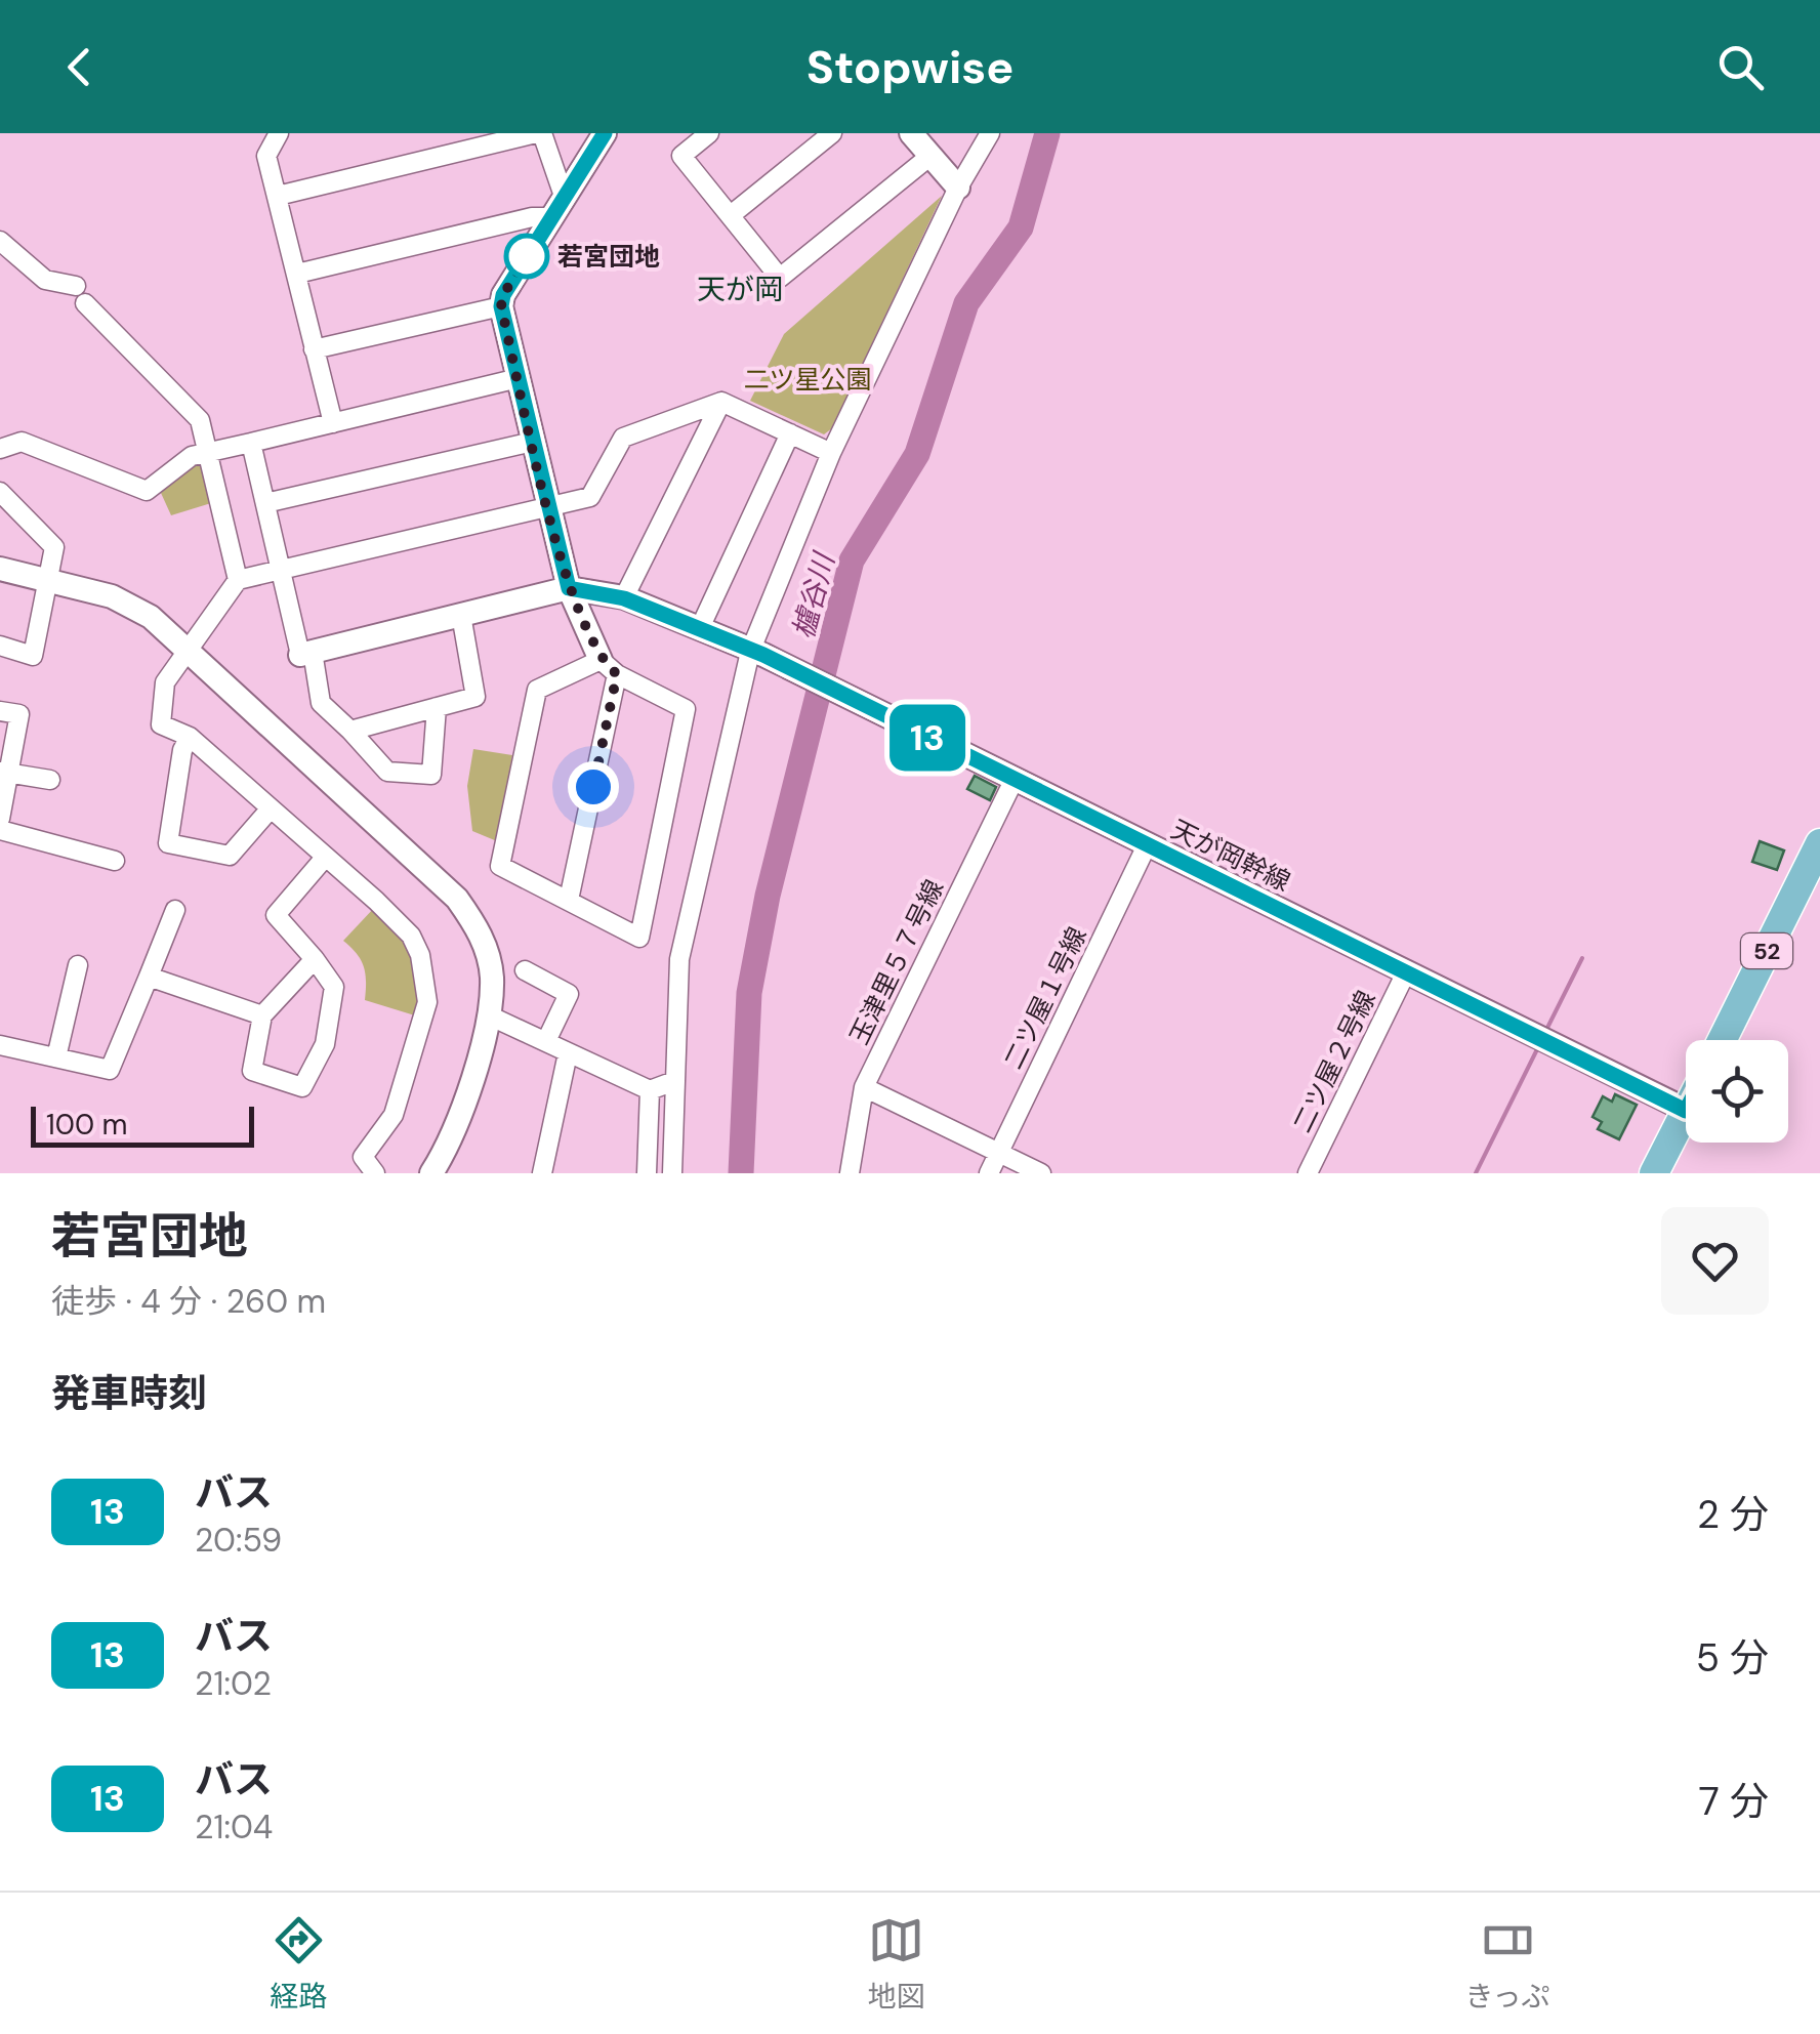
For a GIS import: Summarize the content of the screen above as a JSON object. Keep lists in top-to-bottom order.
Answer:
{
  "streets": {
    "main road": ["52"],
    "street": [
      "天が岡幹線",
      "玉津里５７号線",
      "二ツ屋１号線",
      "二ツ屋２号線"
    ]
  },
  "crossings": [
    ["天が岡幹線", "玉津里５７号線"],
    ["天が岡幹線", "二ツ屋１号線"],
    ["天が岡幹線", "二ツ屋２号線"]
  ],
  "districts": ["天が岡"],
  "water": ["櫨谷川"],
  "parks": ["二ツ星公園"],
  "places": ["若宮団地"],
  "lines": ["bus line 13"],
  "scale_bar": "100 m",
  "page": {
    "header": "Stopwise",
    "on_map": "13",
    "scale": "100 m",
    "heading": [
      ["若宮団地", "徒歩 · 4 分 · 260 m"],
      "発車時刻"
    ],
    "list": [
      {
        "mark": "13",
        "name": "バス",
        "note": "20:59",
        "value": "2 分"
      },
      {
        "mark": "13",
        "name": "バス",
        "note": "21:02",
        "value": "5 分"
      },
      {
        "mark": "13",
        "name": "バス",
        "note": "21:04",
        "value": "7 分"
      }
    ],
    "tabs": ["経路", "地図", "きっぷ"]
  }
}
